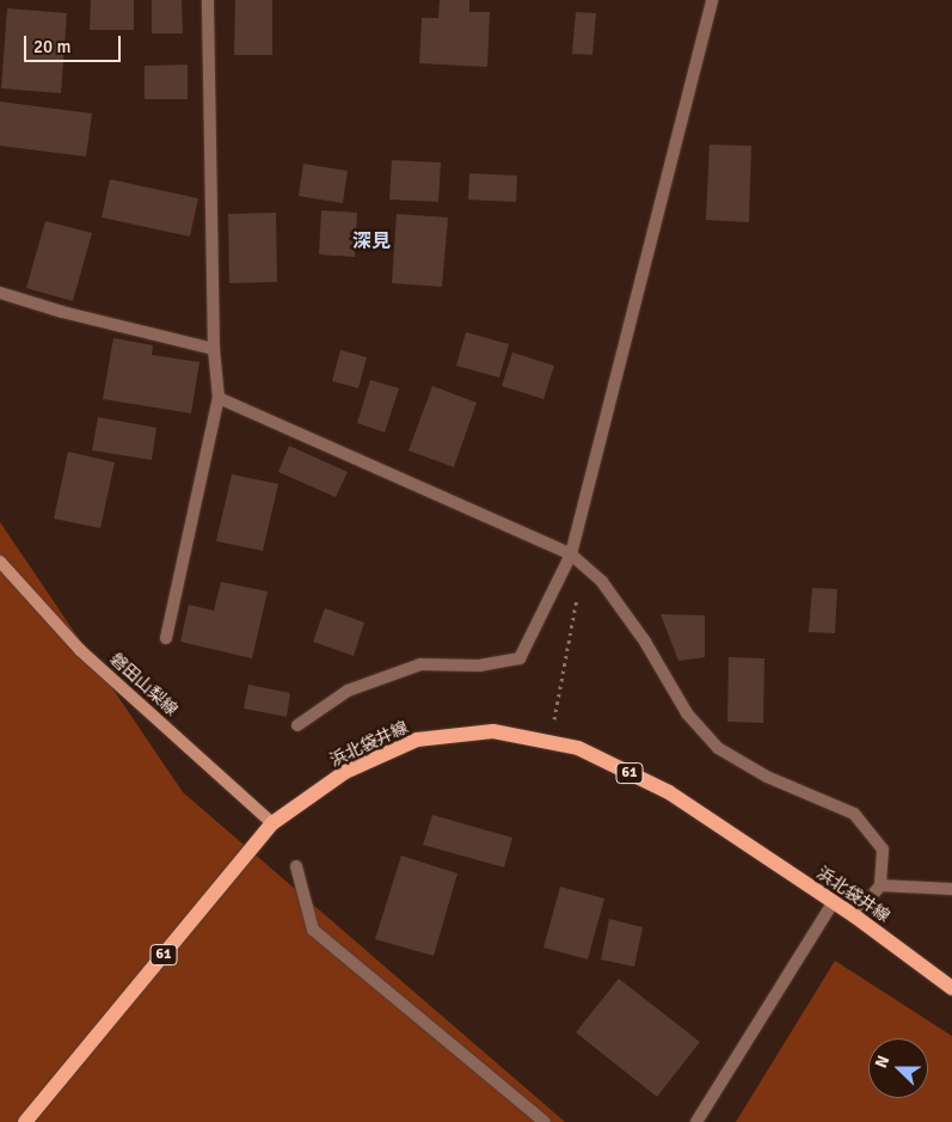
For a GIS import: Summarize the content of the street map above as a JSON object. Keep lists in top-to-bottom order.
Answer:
{
  "streets": {
    "main road": ["磐田山梨線", "浜北袋井線", "61"]
  },
  "crossings": [
    ["磐田山梨線", "浜北袋井線"]
  ],
  "districts": ["深見"],
  "scale_bar": "20 m",
  "north": "left"
}
